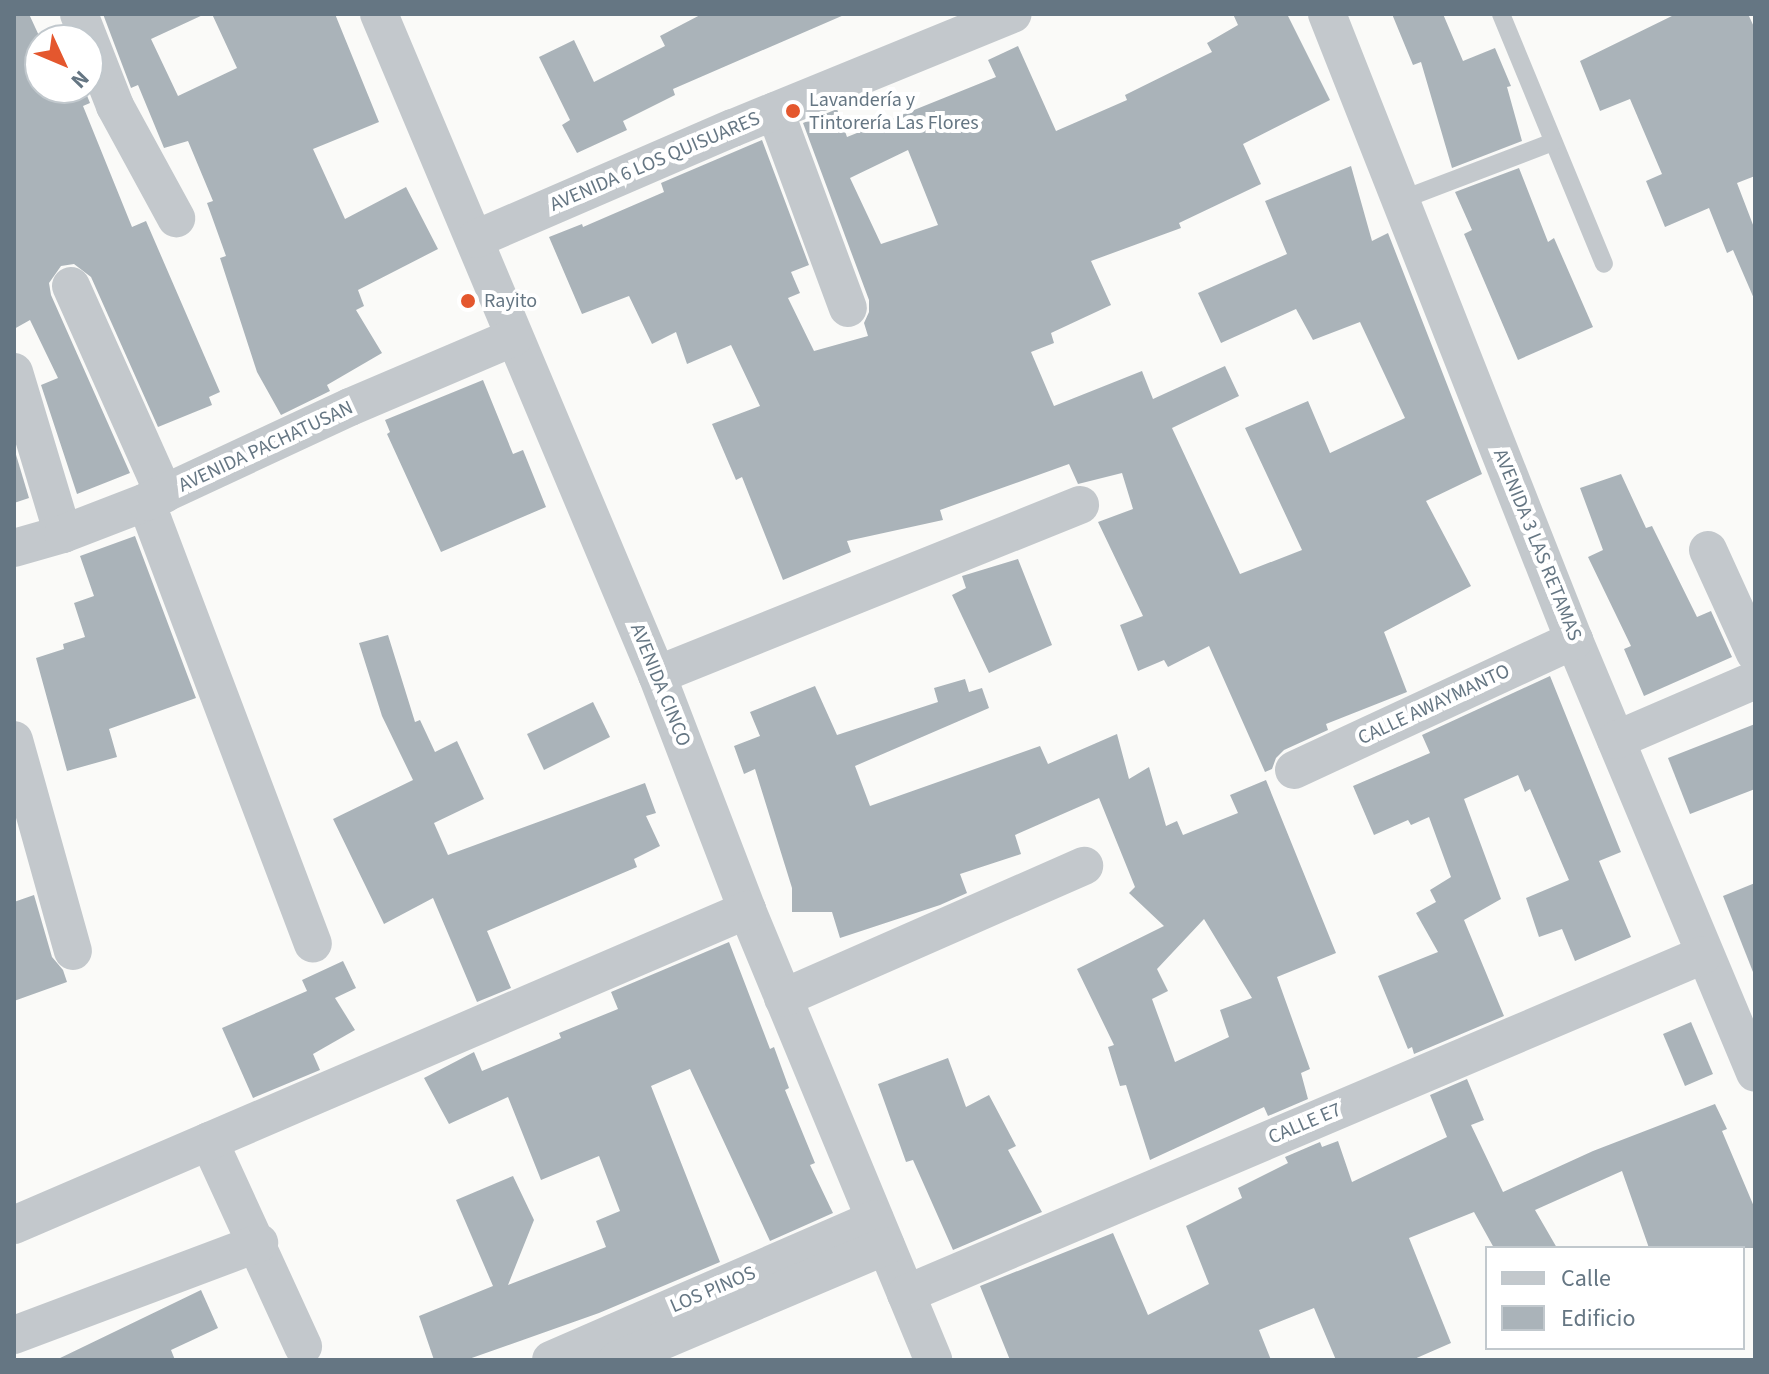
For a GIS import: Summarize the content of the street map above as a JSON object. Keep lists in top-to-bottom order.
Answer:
{
  "streets": {
    "street": [
      "AVENIDA 6 LOS QUISUARES",
      "AVENIDA PACHATUSAN",
      "AVENIDA 3 LAS RETAMAS",
      "AVENIDA CINCO",
      "CALLE AWAYMANTO",
      "CALLE E7",
      "LOS PINOS"
    ]
  },
  "crossings": [
    ["AVENIDA 6 LOS QUISUARES", "AVENIDA CINCO"],
    ["AVENIDA PACHATUSAN", "AVENIDA CINCO"],
    ["AVENIDA 3 LAS RETAMAS", "CALLE AWAYMANTO"],
    ["AVENIDA 3 LAS RETAMAS", "CALLE E7"],
    ["AVENIDA CINCO", "CALLE E7"],
    ["AVENIDA CINCO", "LOS PINOS"]
  ],
  "places": ["Lavandería y Tintorería Las Flores", "Rayito"],
  "legend": ["Calle", "Edificio"],
  "north": "bottom right"
}
